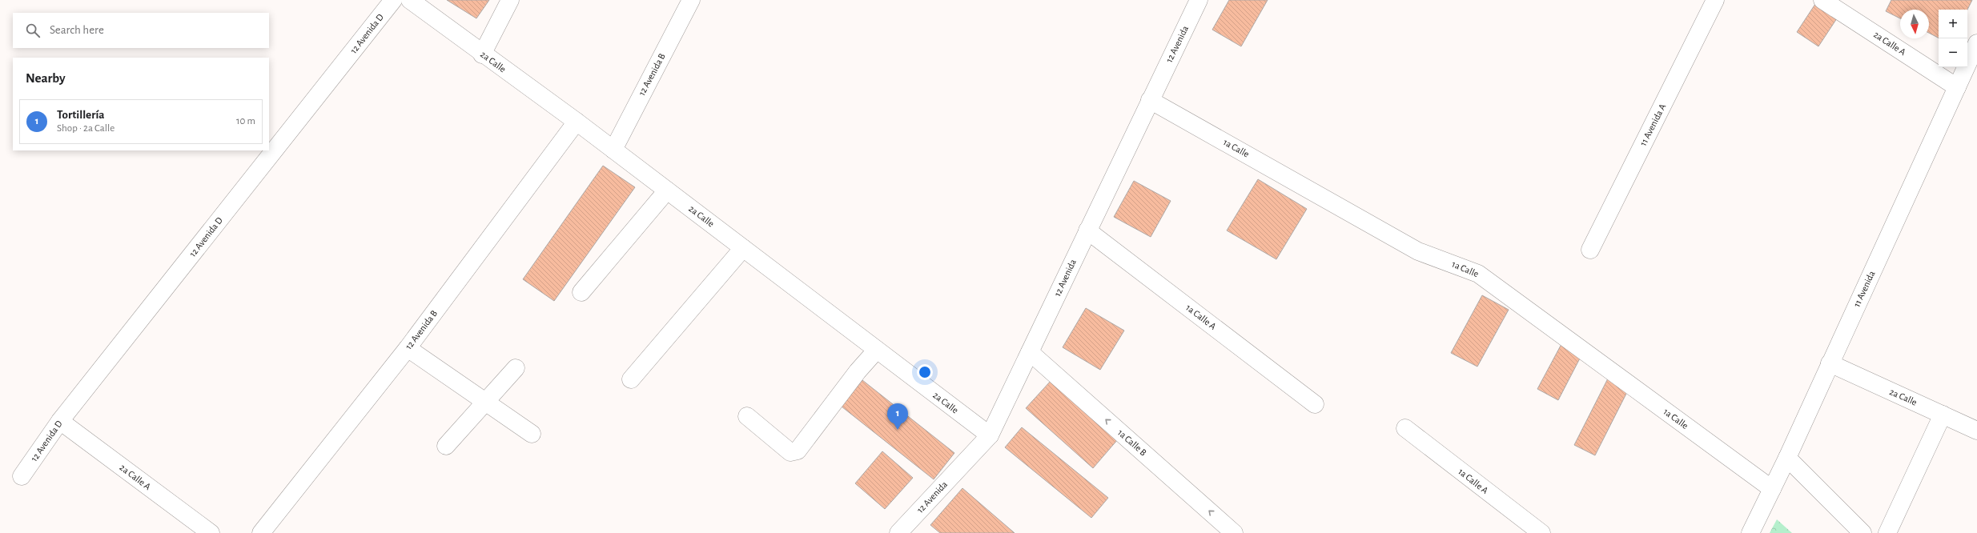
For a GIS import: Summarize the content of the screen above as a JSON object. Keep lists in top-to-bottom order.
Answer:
{
  "streets": {
    "street": [
      "12 Avenida D",
      "2a Calle A",
      "12 Avenida",
      "2a Calle",
      "12 Avenida B",
      "11 Avenida A",
      "1a Calle",
      "11 Avenida",
      "1a Calle A",
      "1a Calle B"
    ]
  },
  "crossings": [
    ["12 Avenida D", "2a Calle A"],
    ["2a Calle A", "11 Avenida"],
    ["12 Avenida", "2a Calle"],
    ["12 Avenida", "1a Calle"],
    ["12 Avenida", "1a Calle A"],
    ["12 Avenida", "1a Calle B"],
    ["2a Calle", "12 Avenida B"],
    ["2a Calle", "11 Avenida"],
    ["1a Calle", "11 Avenida"]
  ],
  "one_way": ["1a Calle B"],
  "north": "bottom",
  "page": {
    "map_buttons": ["+", "−"],
    "search": "Search here",
    "heading": "Nearby",
    "list": [
      {
        "mark": "1",
        "name": "Tortillería",
        "note": "Shop · 2a Calle",
        "value": "10 m"
      }
    ],
    "pins": "1"
  }
}
